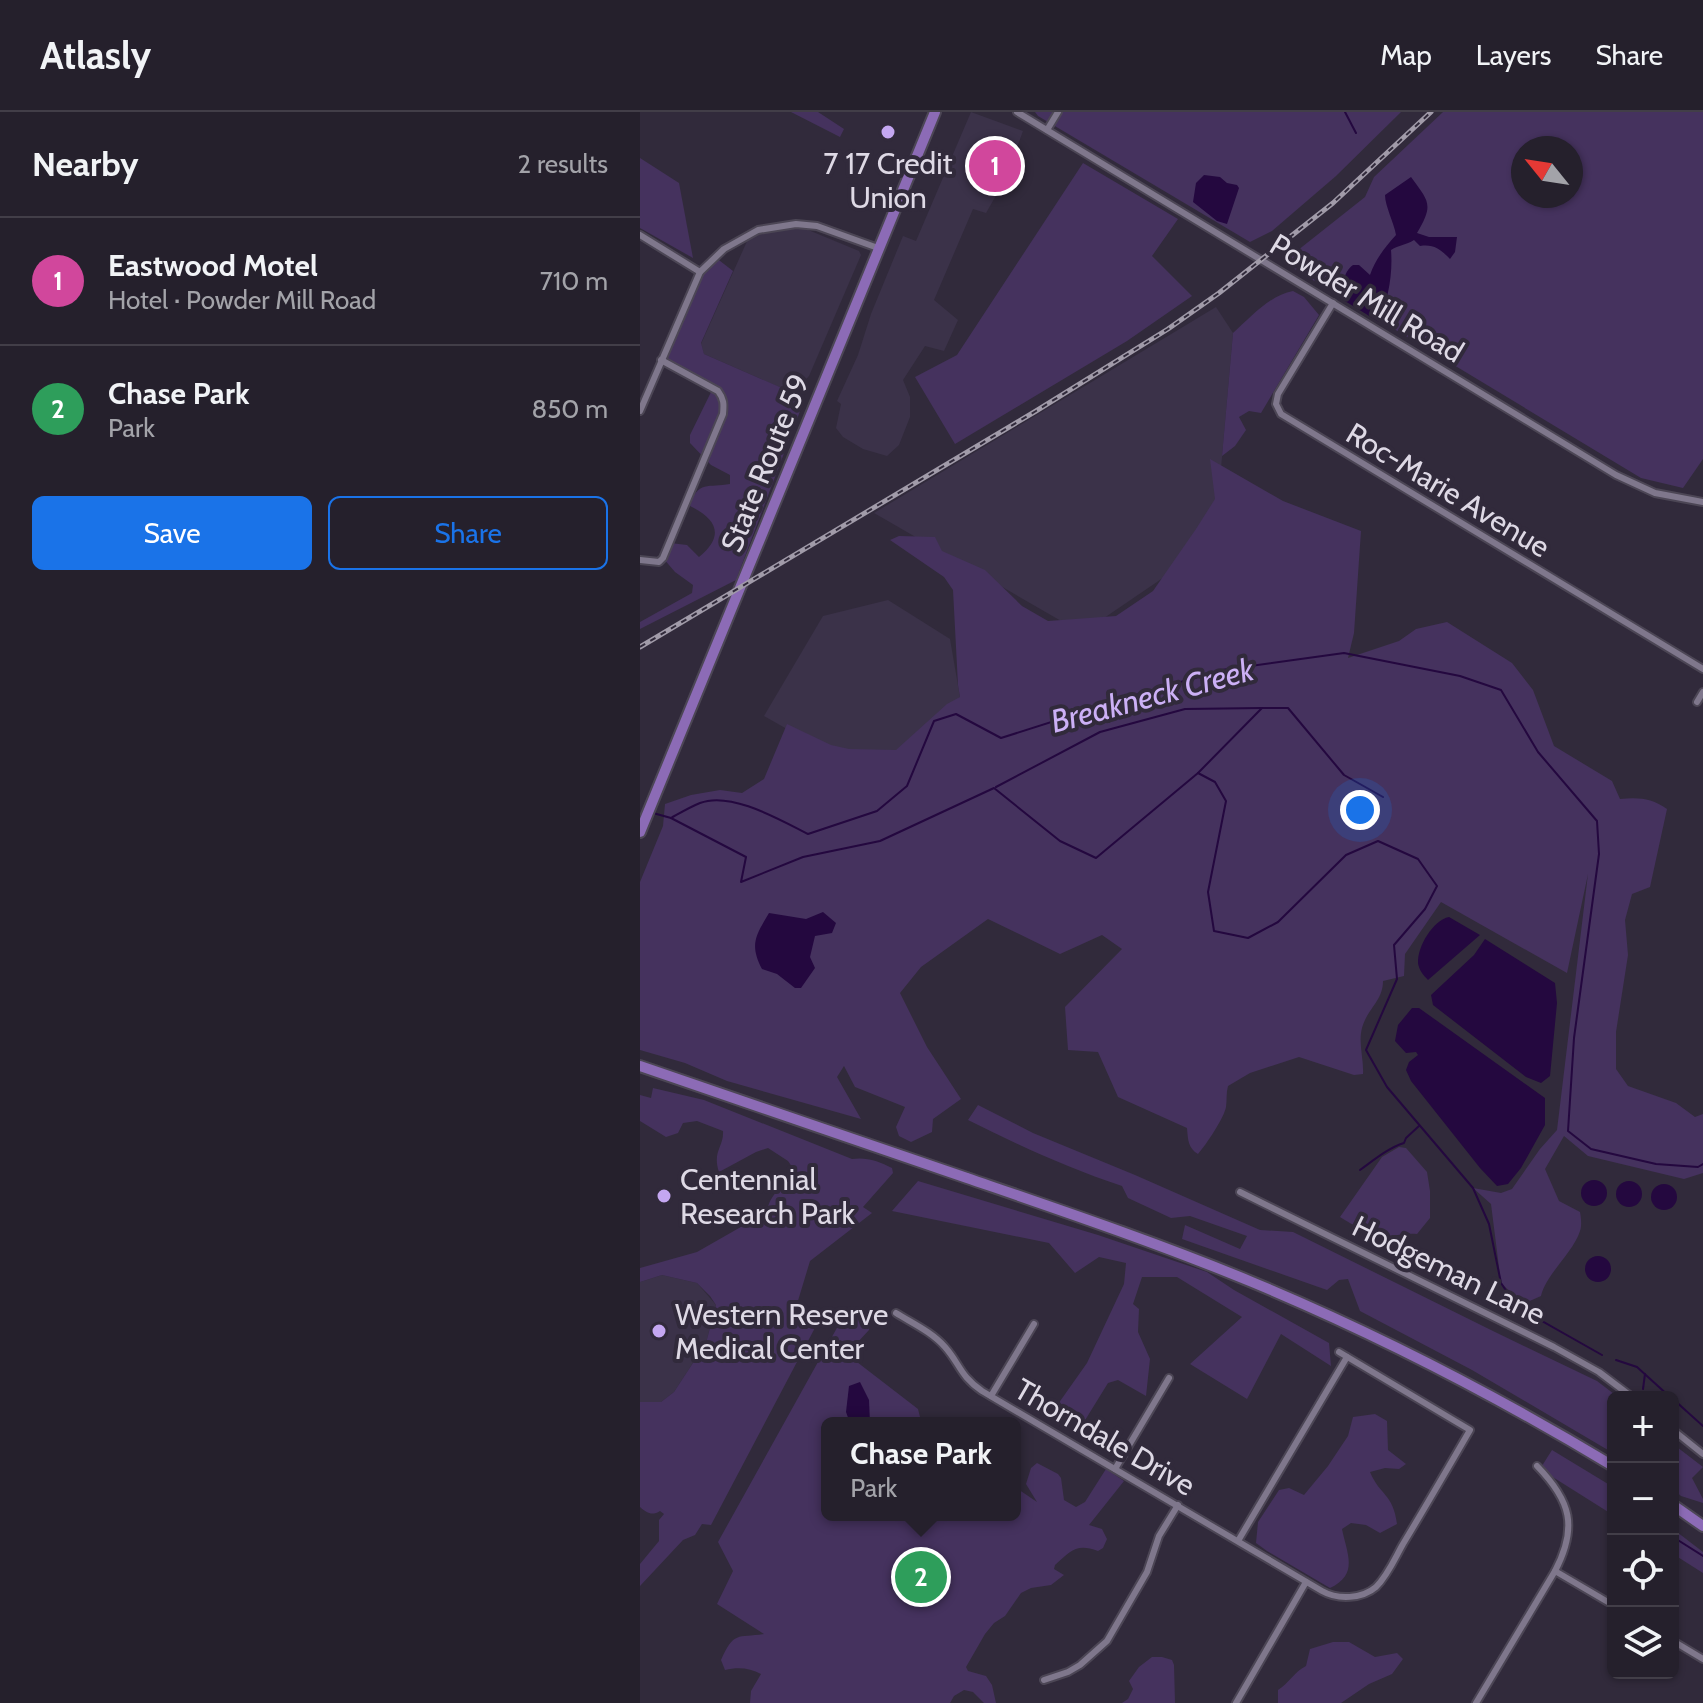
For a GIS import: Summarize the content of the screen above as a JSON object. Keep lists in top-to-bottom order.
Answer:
{
  "streets": {
    "main road": ["State Route 59"],
    "street": [
      "Powder Mill Road",
      "Roc-Marie Avenue",
      "Hodgeman Lane",
      "Thorndale Drive"
    ]
  },
  "crossings": [
    ["Powder Mill Road", "Roc-Marie Avenue"]
  ],
  "water": ["Breakneck Creek"],
  "places": ["7 17 Credit Union", "Centennial Research Park", "Western Reserve Medical Center"],
  "north": "top left",
  "page": {
    "header": "Atlasly",
    "nav": ["Map", "Layers", "Share"],
    "heading": ["Nearby", "2 results"],
    "pins": ["1", "2"],
    "list": [
      {
        "mark": "1",
        "name": "Eastwood Motel",
        "note": "Hotel · Powder Mill Road",
        "value": "710 m"
      },
      {
        "mark": "2",
        "name": "Chase Park",
        "note": "Park",
        "value": "850 m"
      }
    ],
    "buttons": ["Save", "Share"],
    "map_buttons": ["+", "−"],
    "popup": ["Chase Park", "Park"]
  }
}
